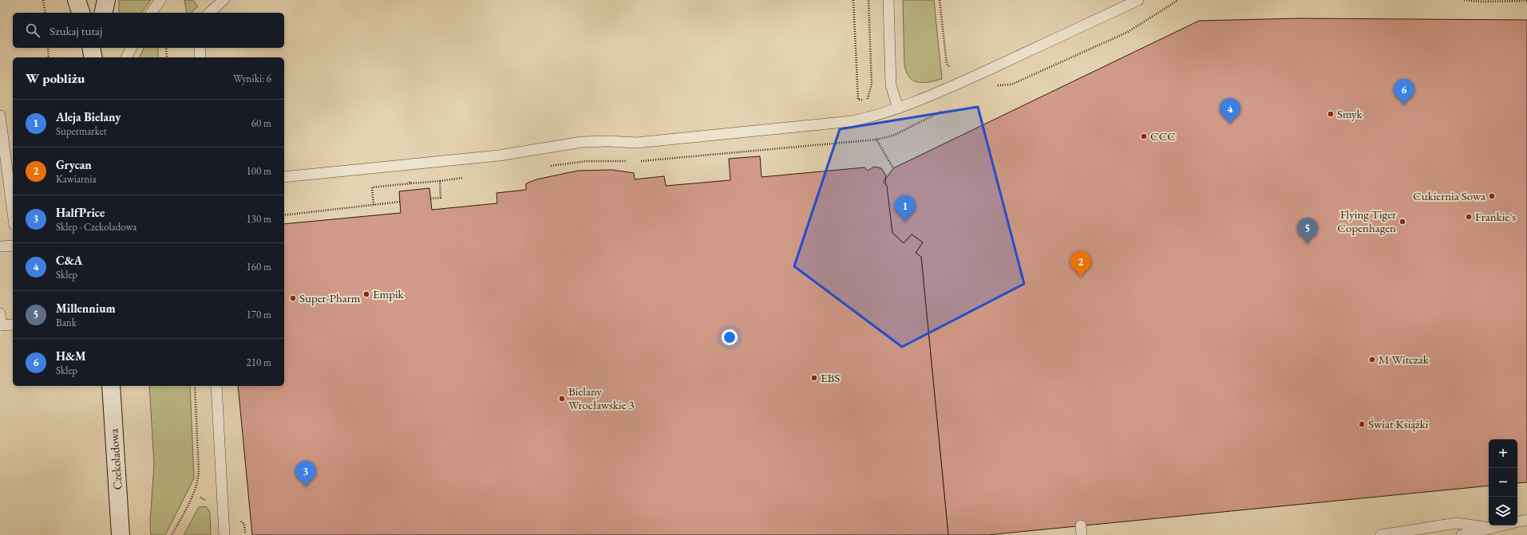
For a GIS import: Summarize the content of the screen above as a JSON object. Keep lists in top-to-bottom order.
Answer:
{
  "streets": {
    "street": ["Czekoladowa"]
  },
  "places": [
    "Smyk",
    "CCC",
    "Cukiernia Sowa",
    "Frankie's",
    "Flying Tiger Copenhagen",
    "Empik",
    "Super-Pharm",
    "M Witczak",
    "EBS",
    "Bielany Wrocławskie 3",
    "Świat Książki"
  ],
  "page": {
    "search": "Szukaj tutaj",
    "heading": ["W pobliżu", "Wyniki: 6"],
    "pins": [
      "6",
      "4",
      "1",
      "5",
      "2",
      "3"
    ],
    "list": [
      {
        "mark": "1",
        "name": "Aleja Bielany",
        "note": "Supermarket",
        "value": "60 m"
      },
      {
        "mark": "2",
        "name": "Grycan",
        "note": "Kawiarnia",
        "value": "100 m"
      },
      {
        "mark": "3",
        "name": "HalfPrice",
        "note": "Sklep · Czekoladowa",
        "value": "130 m"
      },
      {
        "mark": "4",
        "name": "C&A",
        "note": "Sklep",
        "value": "160 m"
      },
      {
        "mark": "5",
        "name": "Millennium",
        "note": "Bank",
        "value": "170 m"
      },
      {
        "mark": "6",
        "name": "H&M",
        "note": "Sklep",
        "value": "210 m"
      }
    ],
    "map_buttons": ["+", "−"]
  }
}
